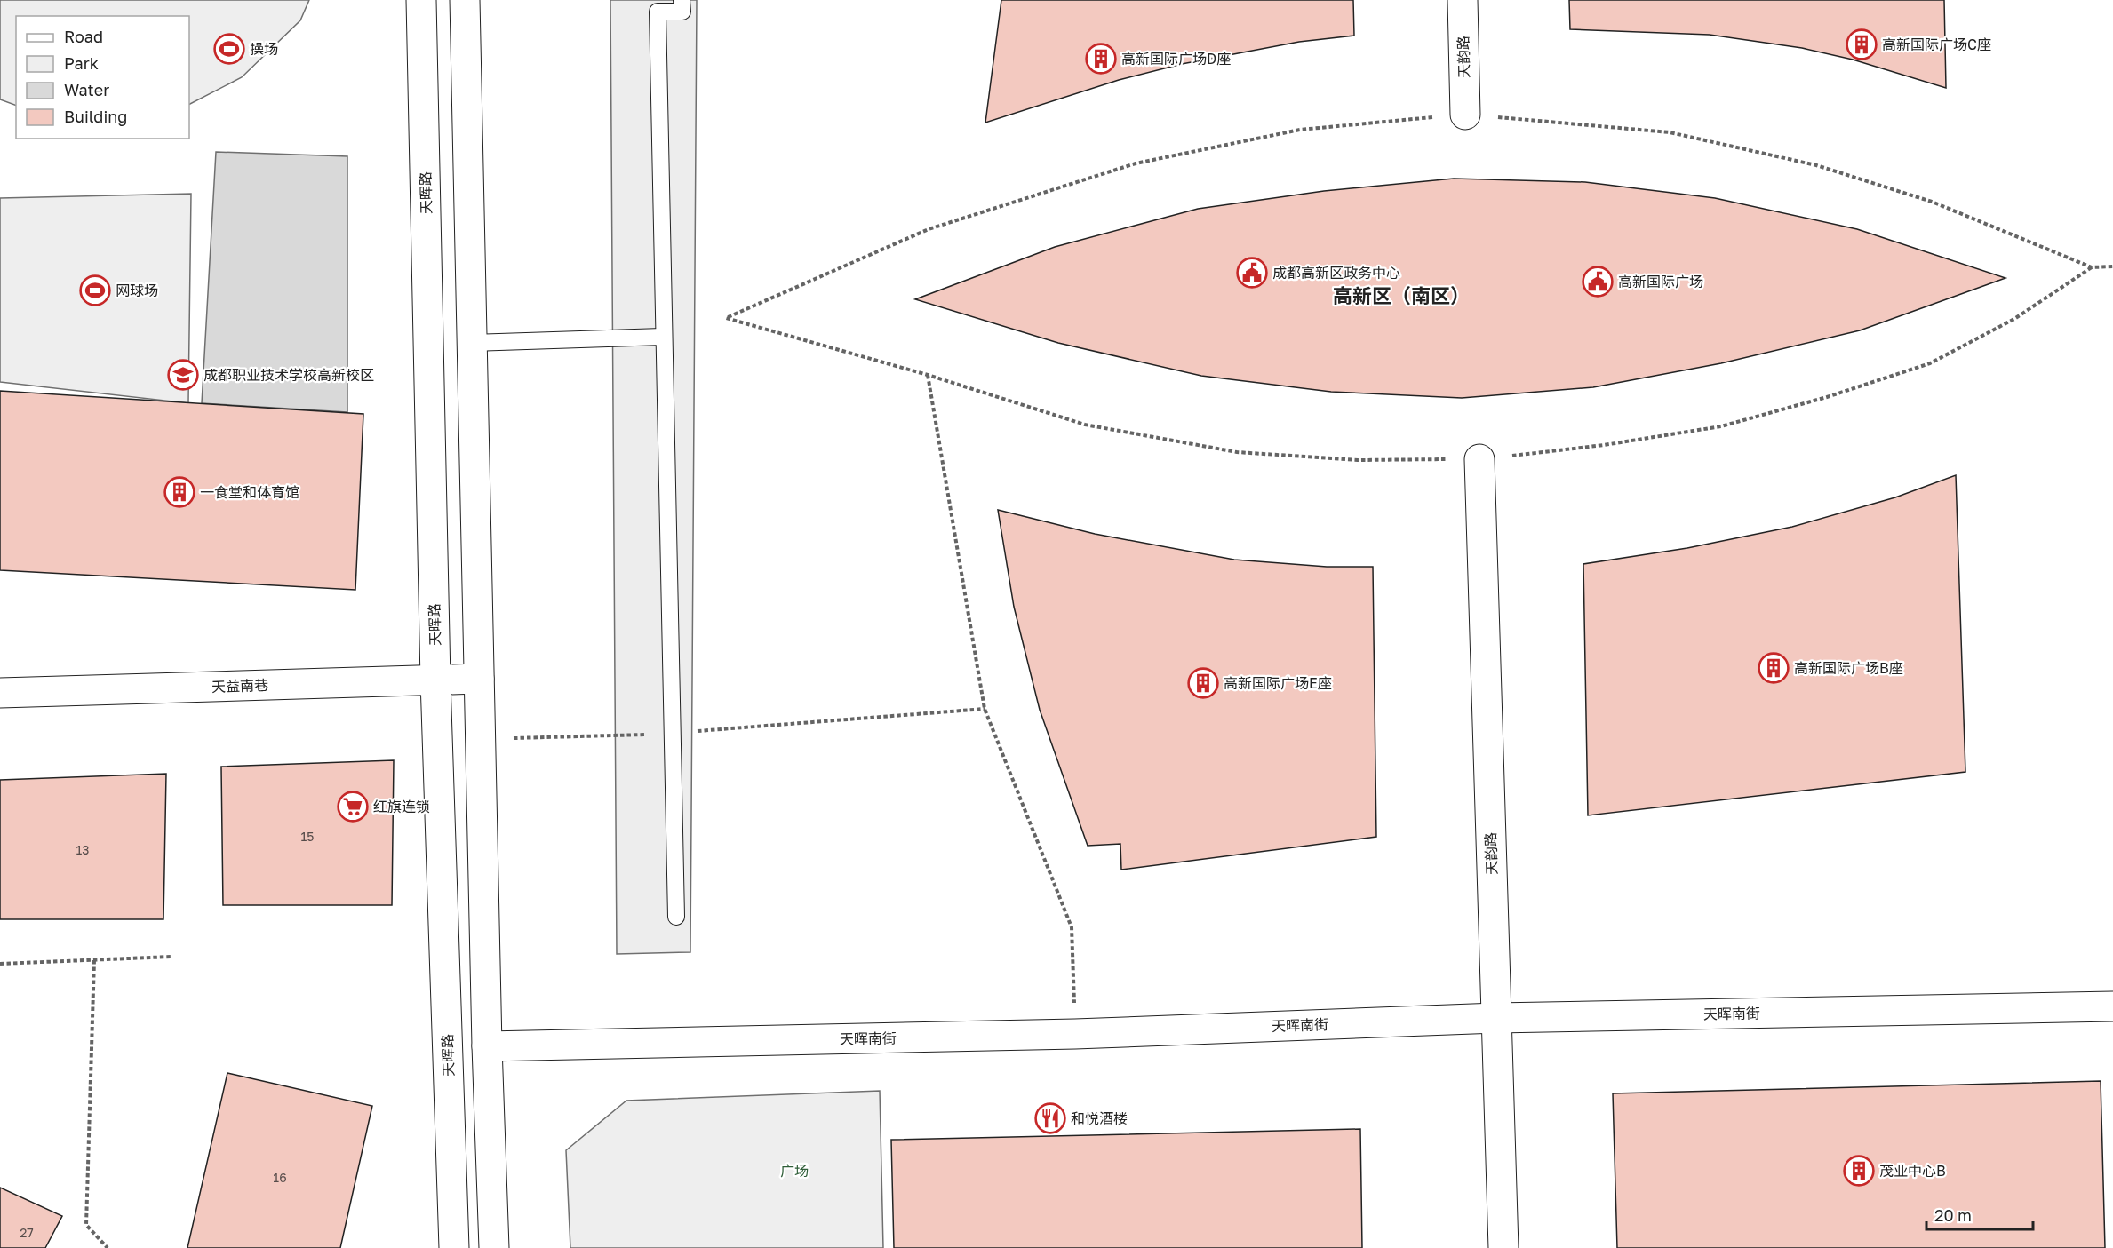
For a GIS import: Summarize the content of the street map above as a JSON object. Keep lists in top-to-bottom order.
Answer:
{
  "streets": {
    "street": [
      "天韵路",
      "天晖路",
      "天益南巷",
      "天晖南街"
    ]
  },
  "crossings": [
    ["天韵路", "天晖南街"],
    ["天晖路", "天益南巷"]
  ],
  "districts": ["高新区（南区）"],
  "parks": ["广场"],
  "places": {
    "building": [
      "高新国际广场C座",
      "高新国际广场D座",
      "一食堂和体育馆",
      "高新国际广场B座",
      "高新国际广场E座",
      "茂业中心B"
    ],
    "sports": ["操场", "网球场"],
    "public building": ["成都高新区政务中心", "高新国际广场"],
    "school or university": ["成都职业技术学校高新校区"],
    "supermarket": ["红旗连锁"],
    "restaurant": ["和悦酒楼"]
  },
  "house_numbers": [
    "15",
    "13",
    "16",
    "27"
  ],
  "legend": [
    "Road",
    "Park",
    "Water",
    "Building"
  ],
  "scale_bar": "20 m"
}
